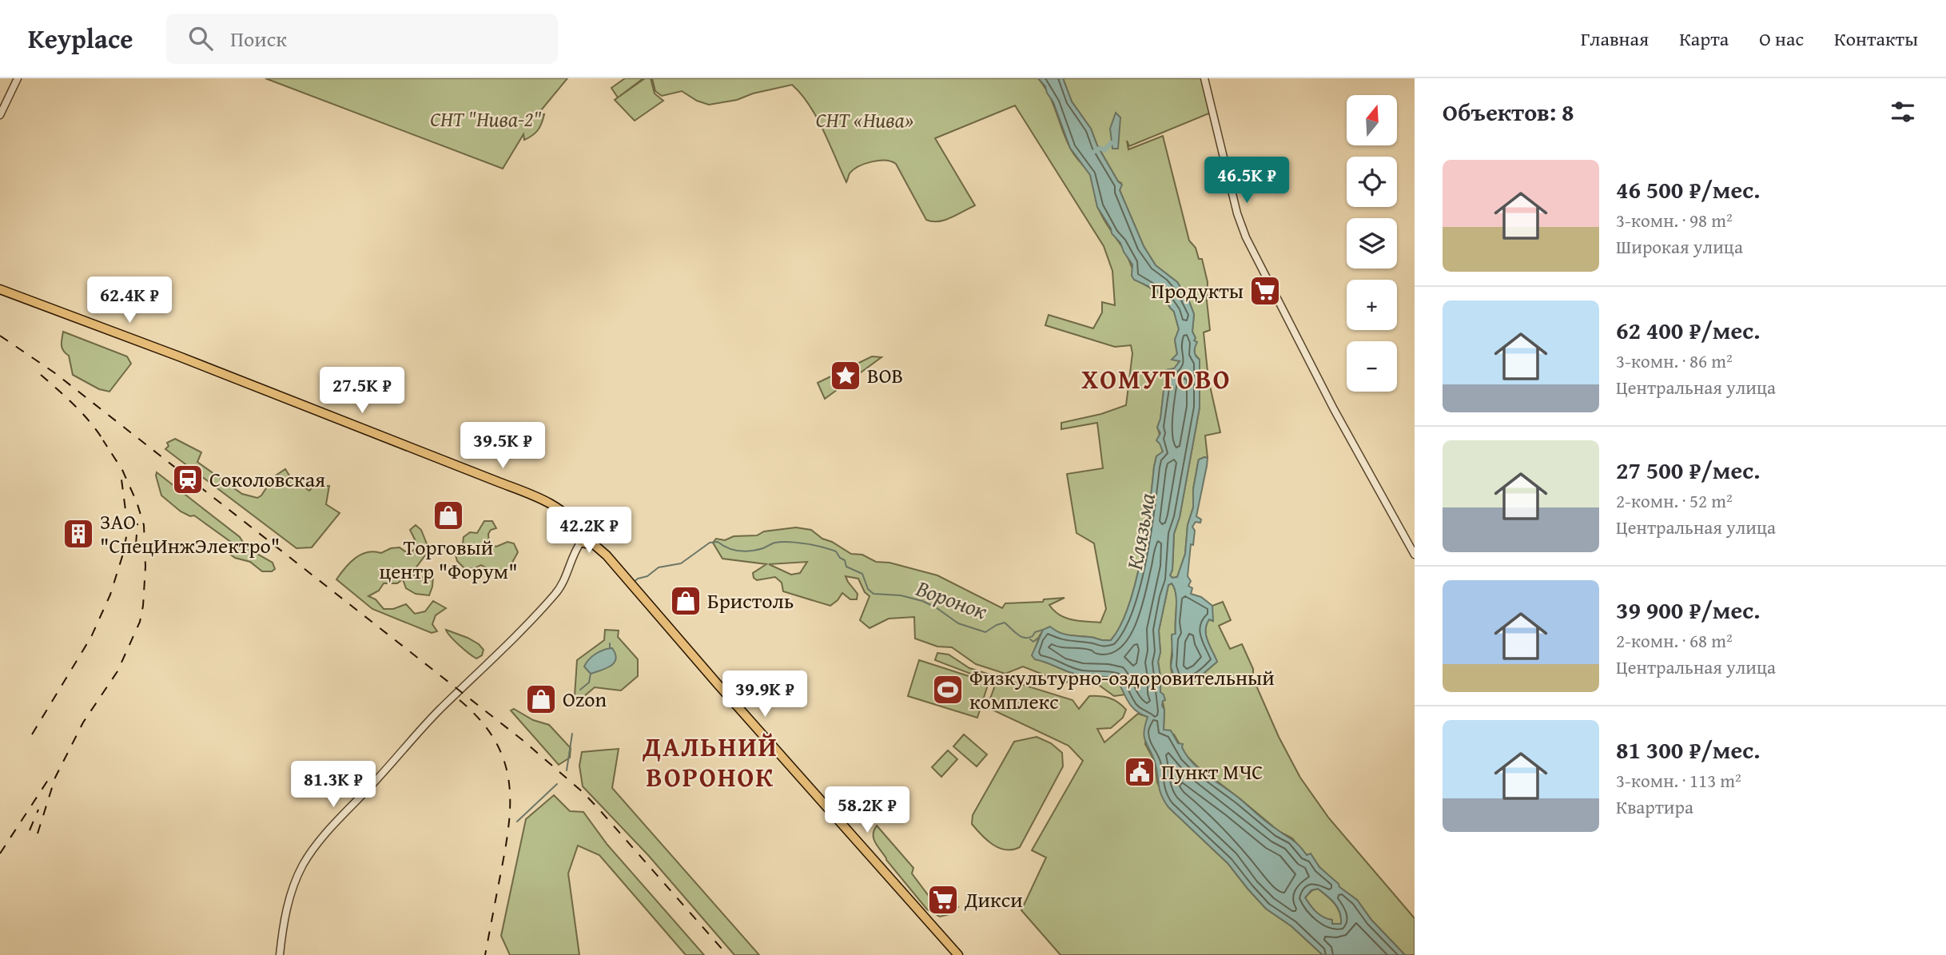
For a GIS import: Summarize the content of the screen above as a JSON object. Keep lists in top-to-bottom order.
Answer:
{
  "districts": ["ХОМУТОВО", "ДАЛЬНИЙ ВОРОНОК"],
  "water": ["Клязьма", "Воронок"],
  "parks": ["СНТ \"Нива-2\"", "СНТ «Нива»"],
  "places": {
    "supermarket": ["Продукты", "Дикси"],
    "place": ["ВОВ"],
    "station": ["Соколовская"],
    "shop": ["Торговый центр \"Форум\"", "Бристоль", "Ozon"],
    "building": ["ЗАО \"СпецИнжЭлектро\""],
    "sports": ["Физкультурно-оздоровительный комплекс"],
    "public building": ["Пункт МЧС"]
  },
  "north": "top",
  "page": {
    "header": "Keyplace",
    "search": "Поиск",
    "nav": [
      "Главная",
      "Карта",
      "О нас",
      "Контакты"
    ],
    "heading": "Объектов: 8",
    "map_buttons": ["+", "−"],
    "list": [
      {
        "name": "46 500 ₽/мес.",
        "note": "3-комн. · 98 m² · Широкая улица"
      },
      {
        "name": "62 400 ₽/мес.",
        "note": "3-комн. · 86 m² · Центральная улица"
      },
      {
        "name": "27 500 ₽/мес.",
        "note": "2-комн. · 52 m² · Центральная улица"
      },
      {
        "name": "39 900 ₽/мес.",
        "note": "2-комн. · 68 m² · Центральная улица"
      },
      {
        "name": "81 300 ₽/мес.",
        "note": "3-комн. · 113 m² · Квартира"
      }
    ],
    "price": [
      "46.5K ₽",
      "62.4K ₽",
      "27.5K ₽",
      "39.5K ₽",
      "42.2K ₽",
      "39.9K ₽",
      "81.3K ₽",
      "58.2K ₽"
    ]
  }
}
